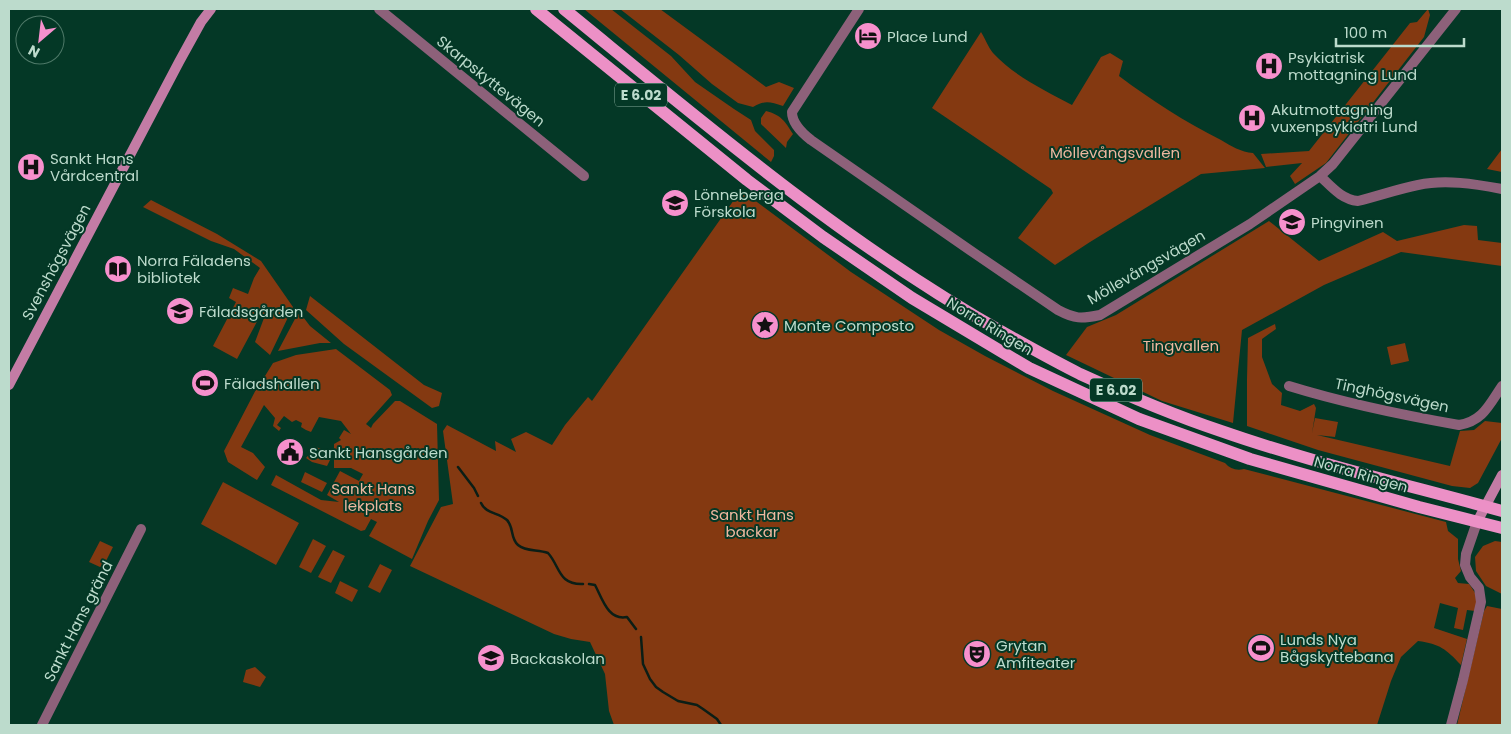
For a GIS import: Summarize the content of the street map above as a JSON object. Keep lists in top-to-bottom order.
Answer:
{
  "streets": {
    "main road": ["E 6.02", "Svenshögsvägen", "Norra Ringen"],
    "street": [
      "Skarpskyttevägen",
      "Möllevångsvägen",
      "Tinghögsvägen",
      "Sankt Hans gränd"
    ]
  },
  "parks": [
    "Möllevångsvallen",
    "Tingvallen",
    "Sankt Hans lekplats",
    "Sankt Hans backar"
  ],
  "places": {
    "hotel": ["Place Lund"],
    "hospital": ["Psykiatrisk mottagning Lund", "Akutmottagning vuxenpsykiatri Lund", "Sankt Hans Vårdcentral"],
    "school or university": [
      "Lönneberga Förskola",
      "Pingvinen",
      "Fäladsgården",
      "Backaskolan"
    ],
    "library": ["Norra Fäladens bibliotek"],
    "place": ["Monte Composto"],
    "sports": ["Fäladshallen", "Lunds Nya Bågskyttebana"],
    "public building": ["Sankt Hansgården"],
    "theatre": ["Grytan Amfiteater"]
  },
  "scale_bar": "100 m",
  "north": "bottom left"
}
